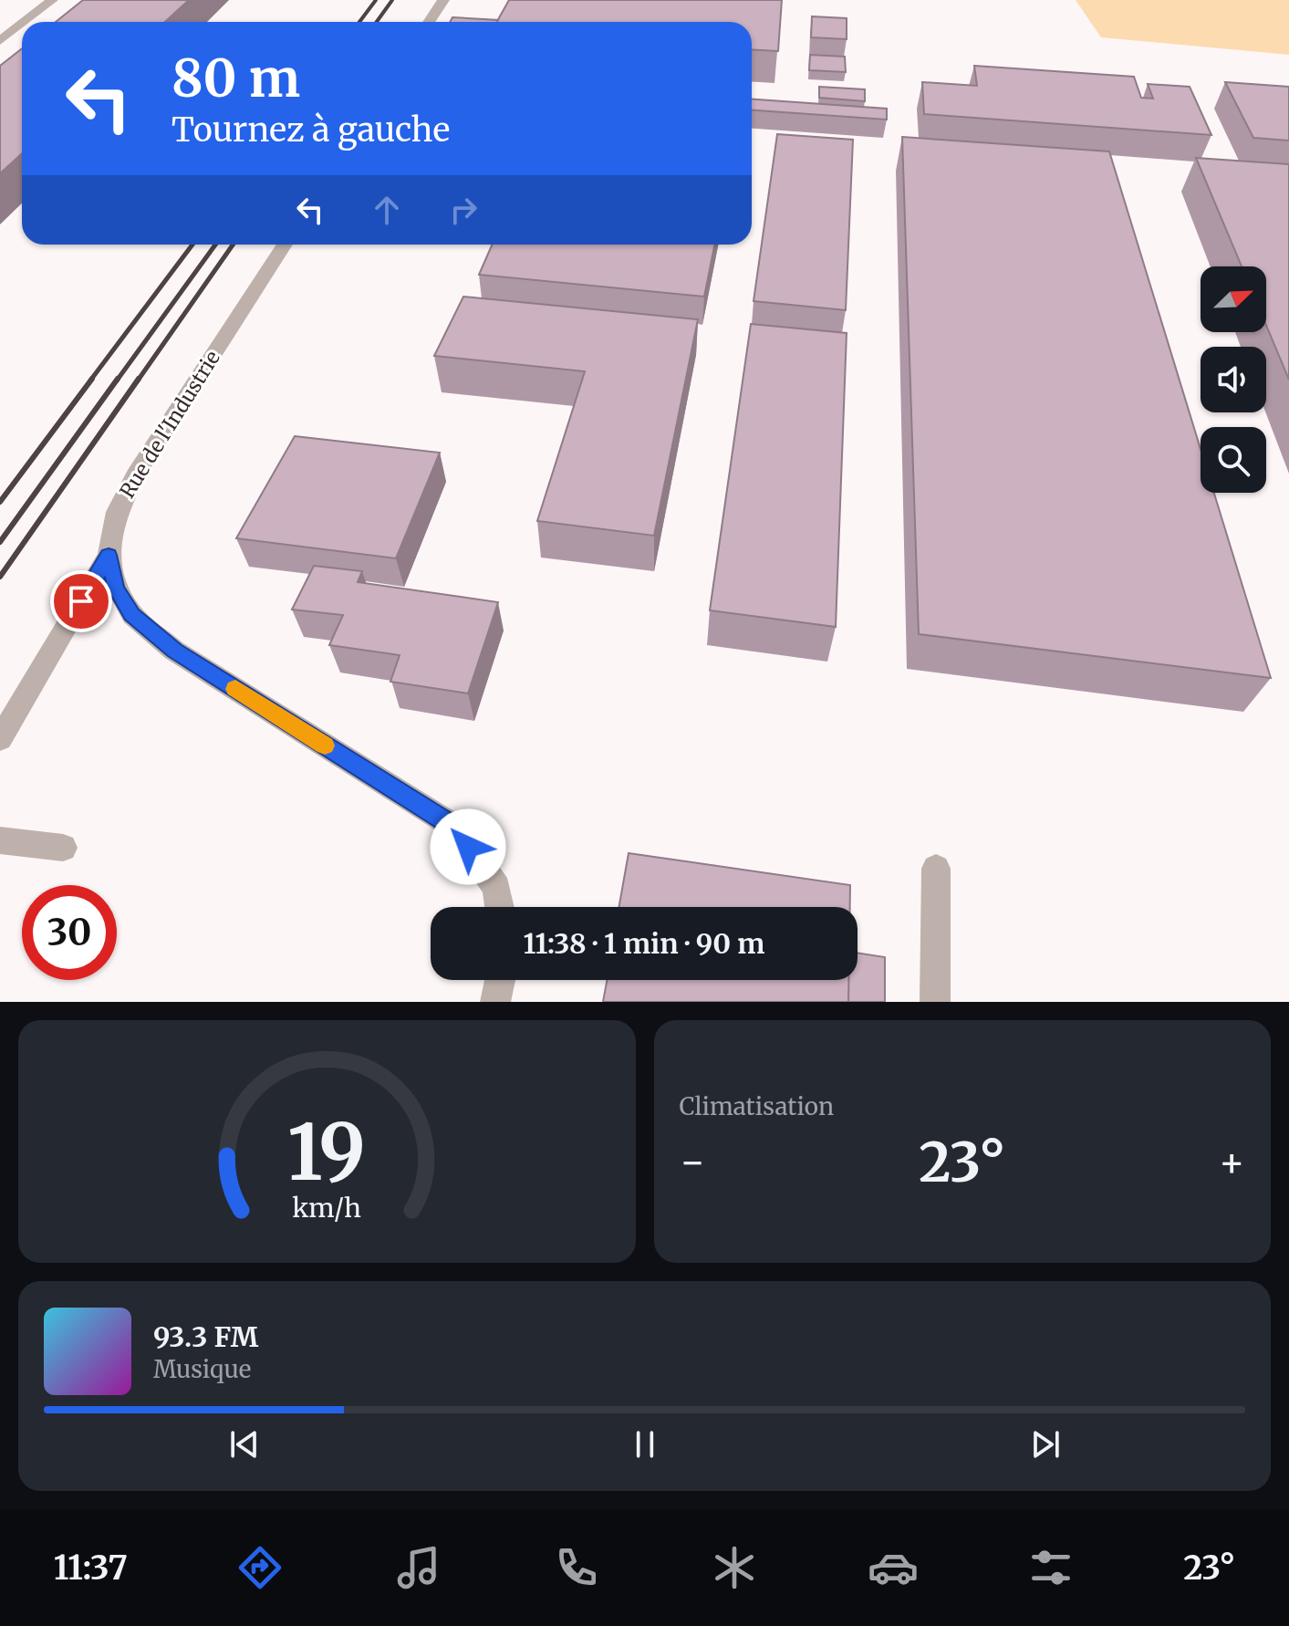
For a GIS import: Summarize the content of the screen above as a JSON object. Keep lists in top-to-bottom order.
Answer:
{
  "streets": {
    "street": ["Rue de l'Industrie"]
  },
  "north": "top right",
  "page": {
    "turn": ["80 m", "Tournez à gauche"],
    "limit": "30",
    "trip": "11:38 · 1 min · 90 m",
    "tile": "Climatisation",
    "heat": ["−", "23°", "+"],
    "song": ["93.3 FM", "Musique"],
    "tabs": ["11:37", "23°"],
    "gauge": ["19", "km/h"]
  }
}
